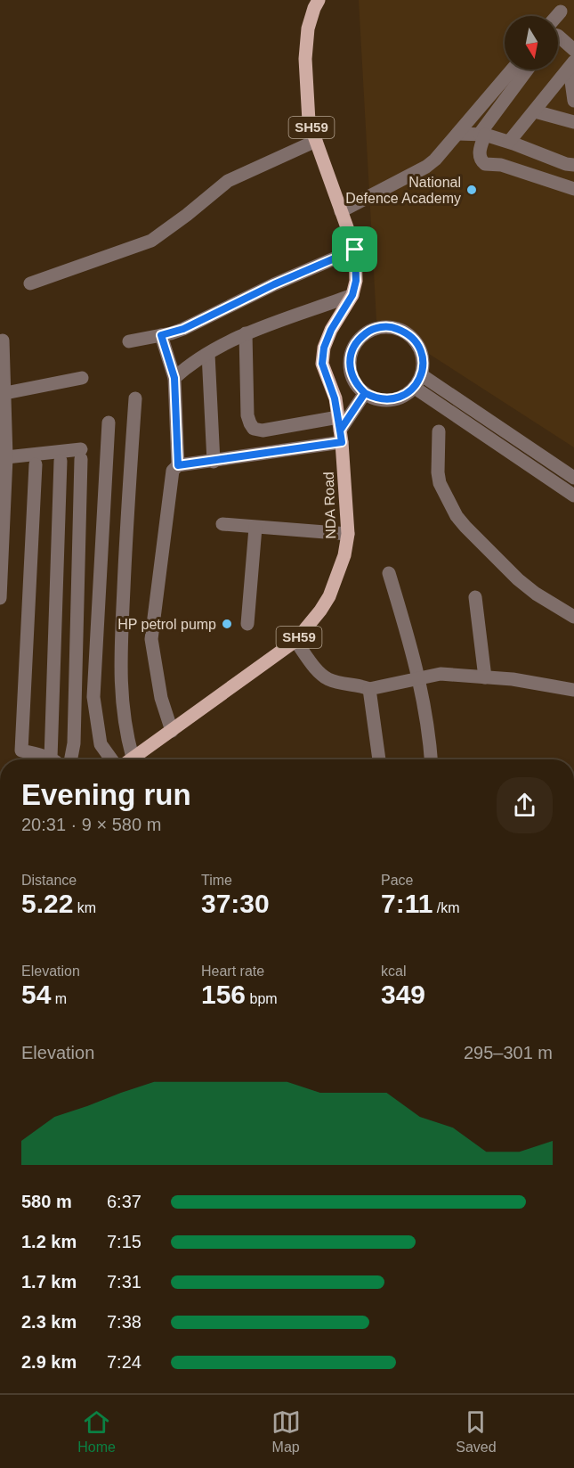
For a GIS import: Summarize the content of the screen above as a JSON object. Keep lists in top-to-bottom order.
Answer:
{
  "streets": {
    "main road": ["SH59", "NDA Road"]
  },
  "places": ["National Defence Academy", "HP petrol pump"],
  "north": "bottom",
  "page": {
    "heading": ["Evening run", "20:31 · 9 × 580 m"],
    "stats": [
      ["Distance", "5.22 km"],
      ["Time", "37:30"],
      ["Pace", "7:11 /km"],
      ["Elevation", "54 m"],
      ["Heart rate", "156 bpm"],
      ["kcal", "349"]
    ],
    "chart": ["Elevation", "295–301 m"],
    "list": [
      {
        "name": "580 m",
        "note": "6:37"
      },
      {
        "name": "1.2 km",
        "note": "7:15"
      },
      {
        "name": "1.7 km",
        "note": "7:31"
      },
      {
        "name": "2.3 km",
        "note": "7:38"
      },
      {
        "name": "2.9 km",
        "note": "7:24"
      }
    ],
    "tabs": ["Home", "Map", "Saved"]
  }
}
